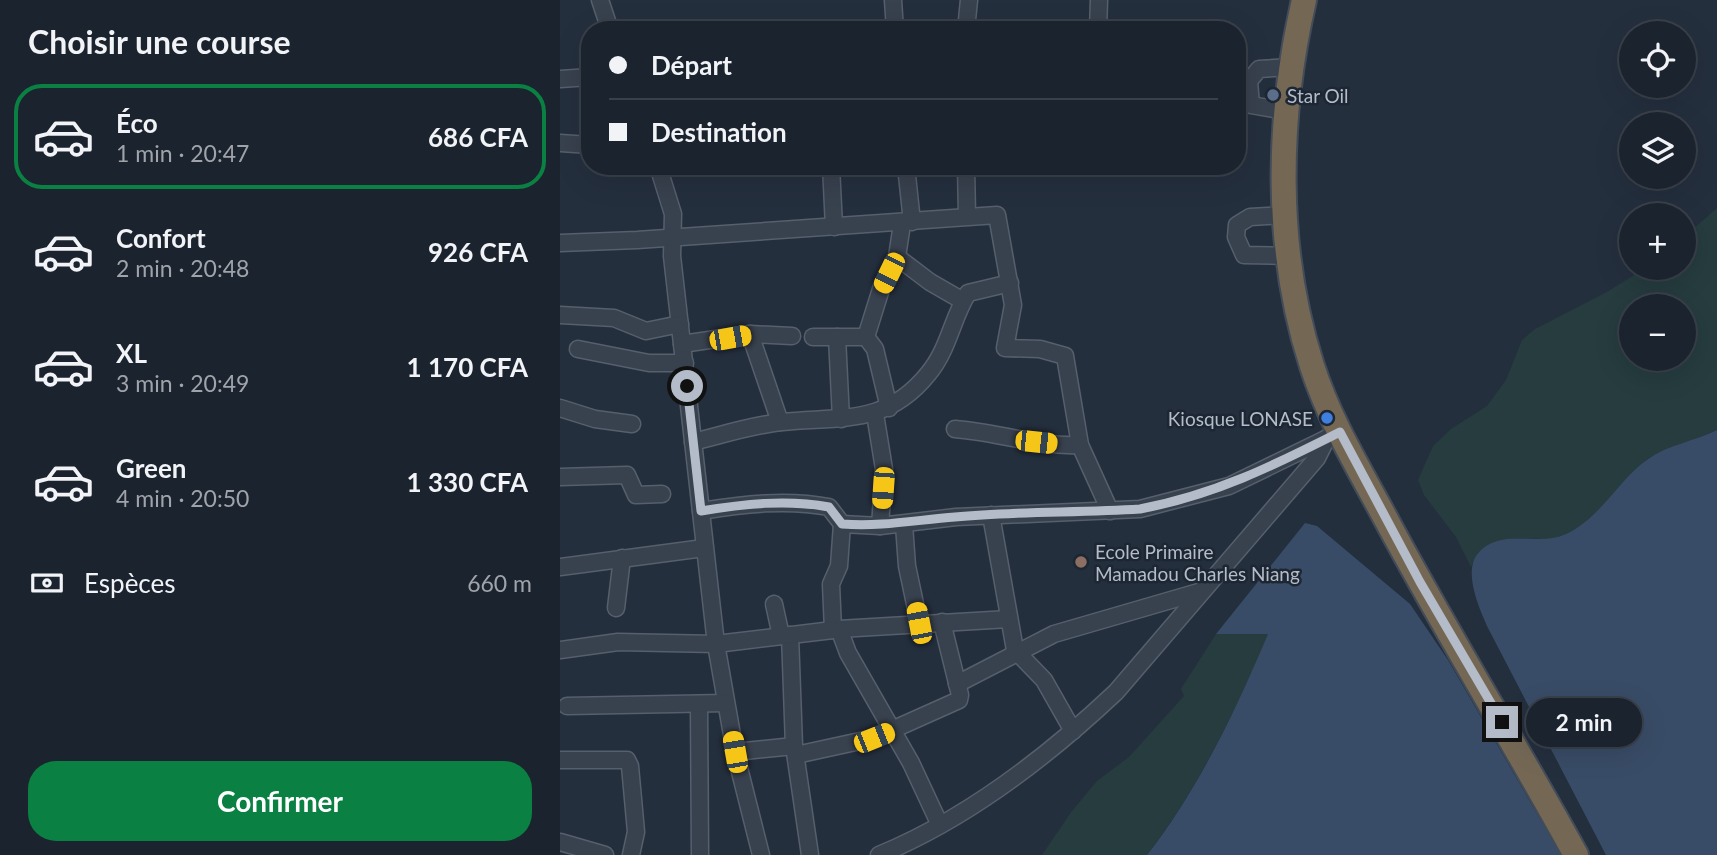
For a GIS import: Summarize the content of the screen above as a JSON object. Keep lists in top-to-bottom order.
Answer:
{
  "places": ["Star Oil", "Kiosque LONASE", "Ecole Primaire Mamadou Charles Niang"],
  "page": {
    "heading": "Choisir une course",
    "map_buttons": ["+", "−"],
    "banner": ["Départ", "Destination"],
    "list": [
      {
        "name": "Éco",
        "note": "1 min · 20:47",
        "value": "686 CFA"
      },
      {
        "name": "Confort",
        "note": "2 min · 20:48",
        "value": "926 CFA"
      },
      {
        "name": "XL",
        "note": "3 min · 20:49",
        "value": "1 170 CFA"
      },
      {
        "name": "Green",
        "note": "4 min · 20:50",
        "value": "1 330 CFA"
      }
    ],
    "pay": ["Espèces", "660 m"],
    "bubble": "2 min",
    "buttons": "Confirmer"
  }
}
